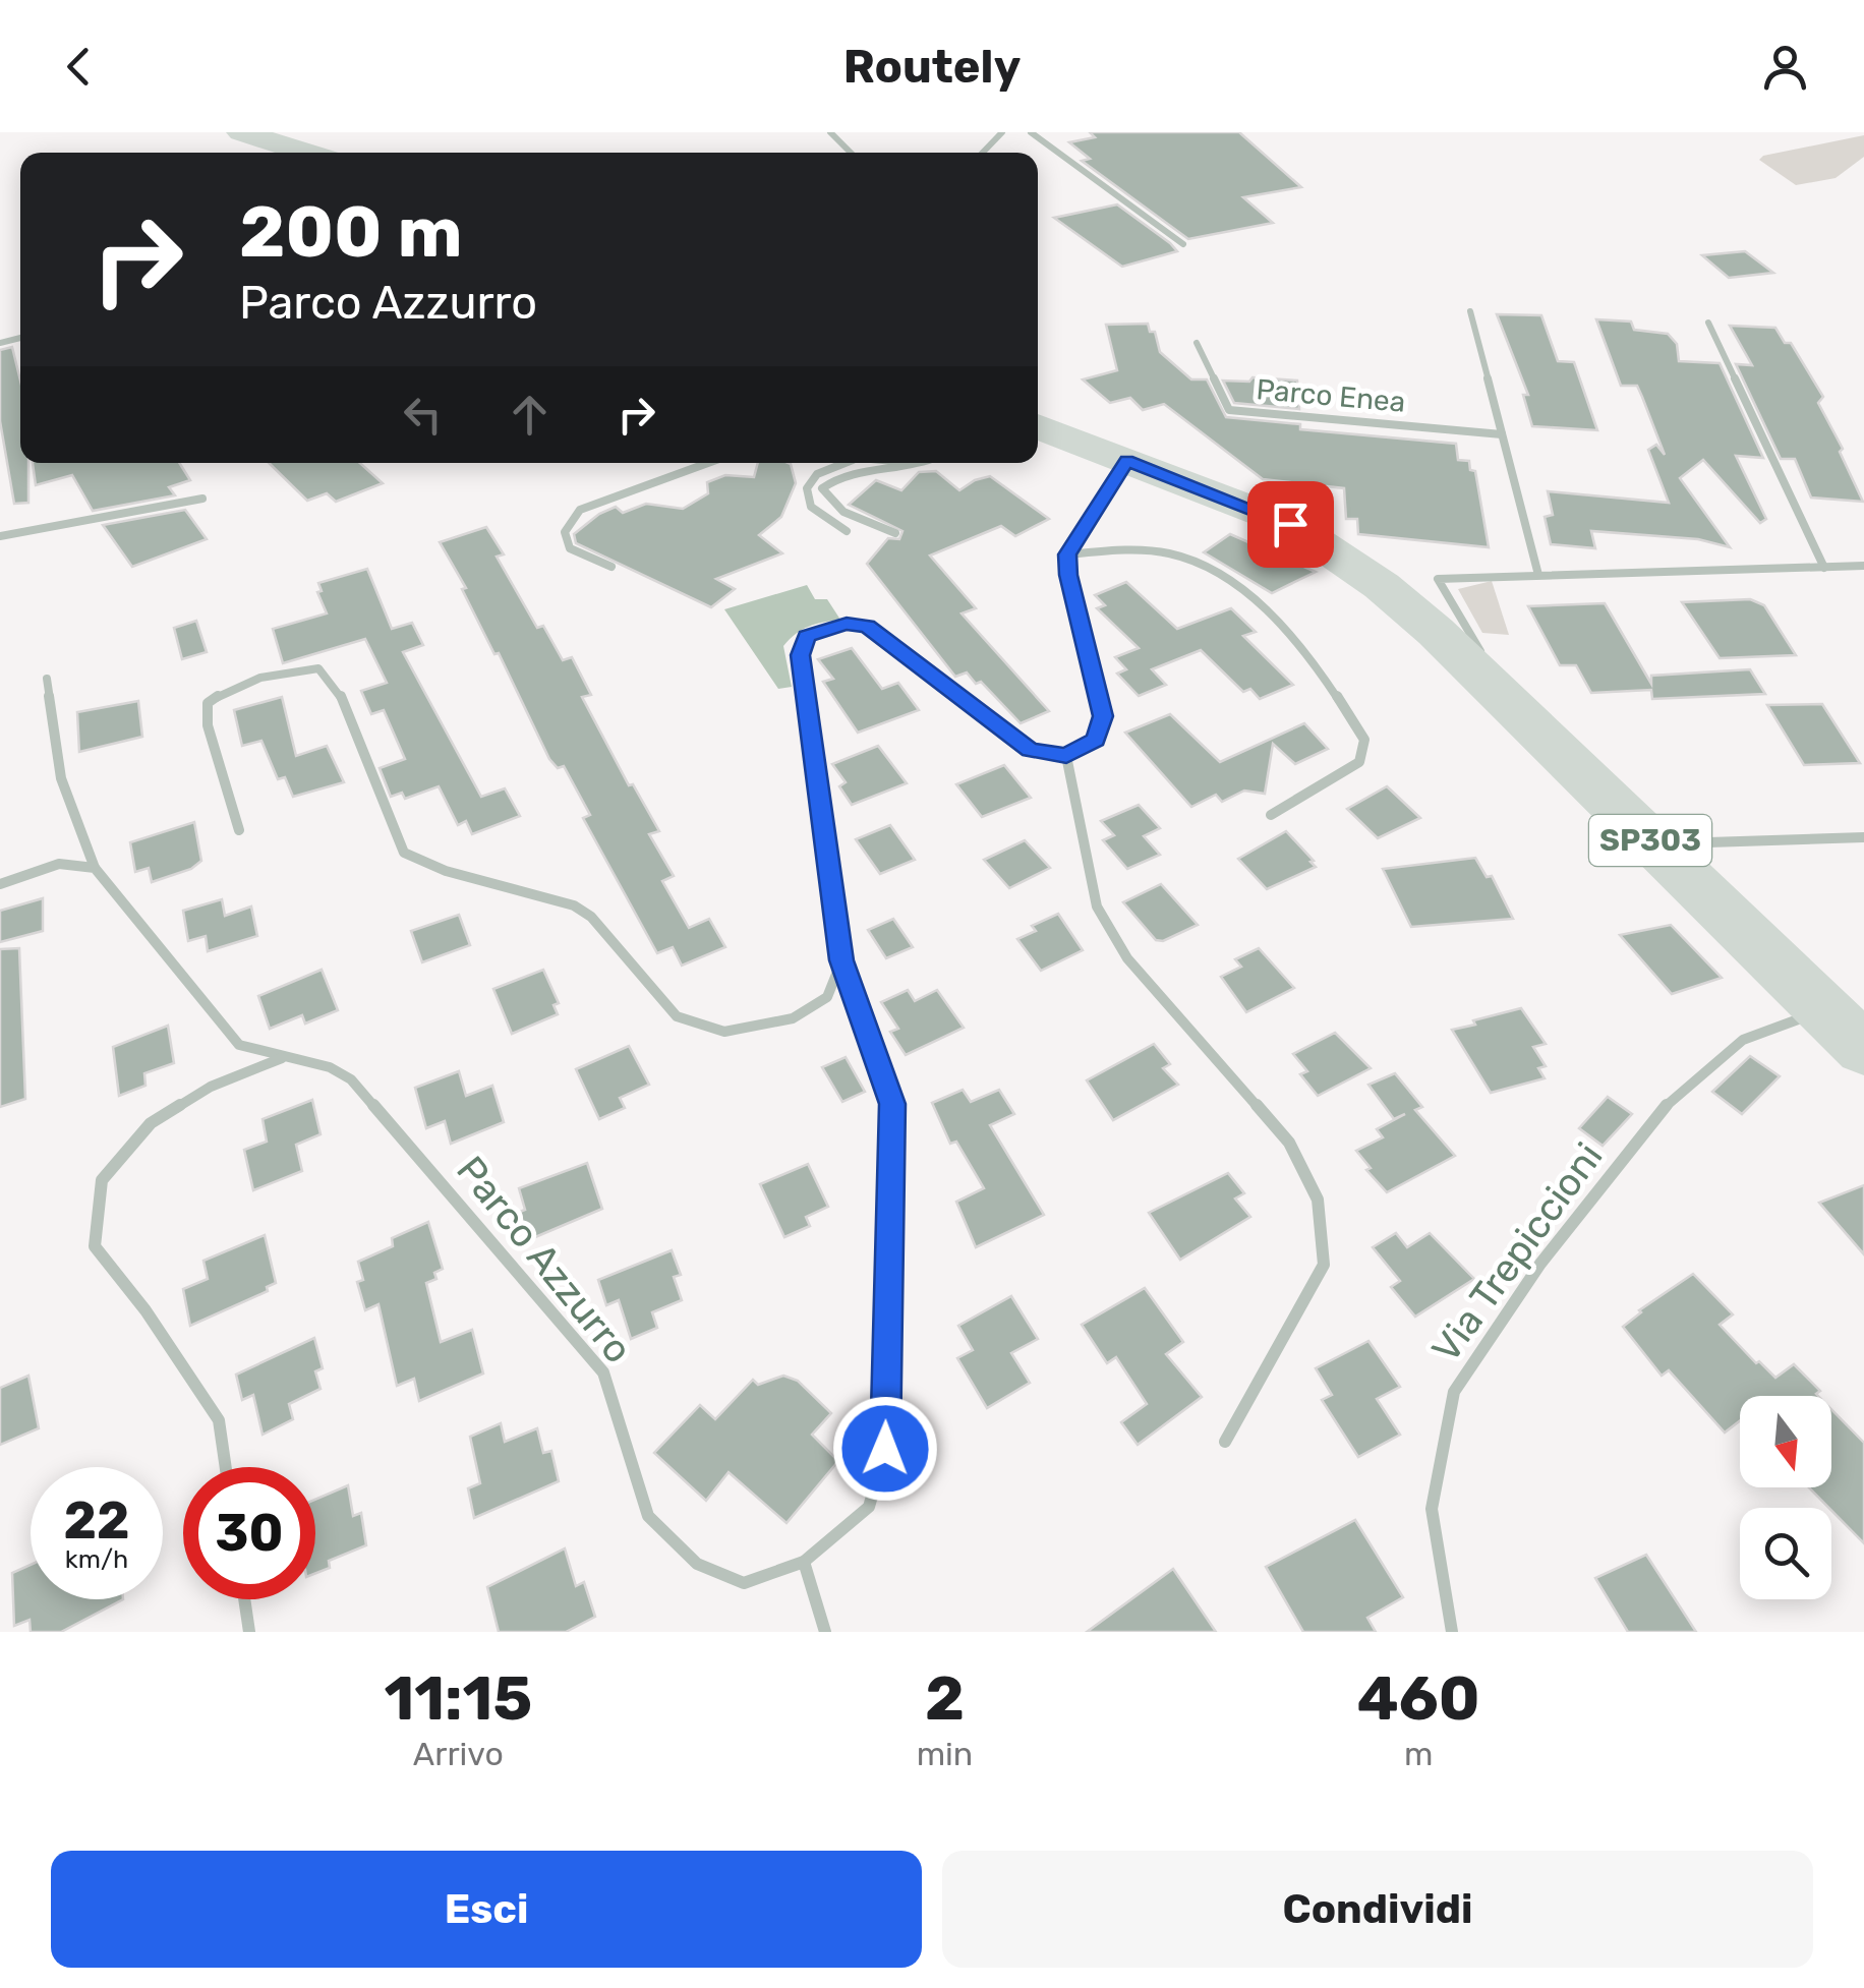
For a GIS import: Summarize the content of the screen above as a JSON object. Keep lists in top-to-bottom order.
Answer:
{
  "streets": {
    "main road": ["SP303"],
    "street": ["Parco Enea", "Via Trepiccioni", "Parco Azzurro"]
  },
  "crossings": [
    ["SP303", "Via Trepiccioni"]
  ],
  "north": "bottom",
  "page": {
    "header": "Routely",
    "turn": ["200 m", "Parco Azzurro"],
    "speed": "22 km/h",
    "limit": "30",
    "eta": [
      "11:15",
      "Arrivo",
      "2",
      "min",
      "460",
      "m"
    ],
    "buttons": ["Esci", "Condividi"]
  }
}
